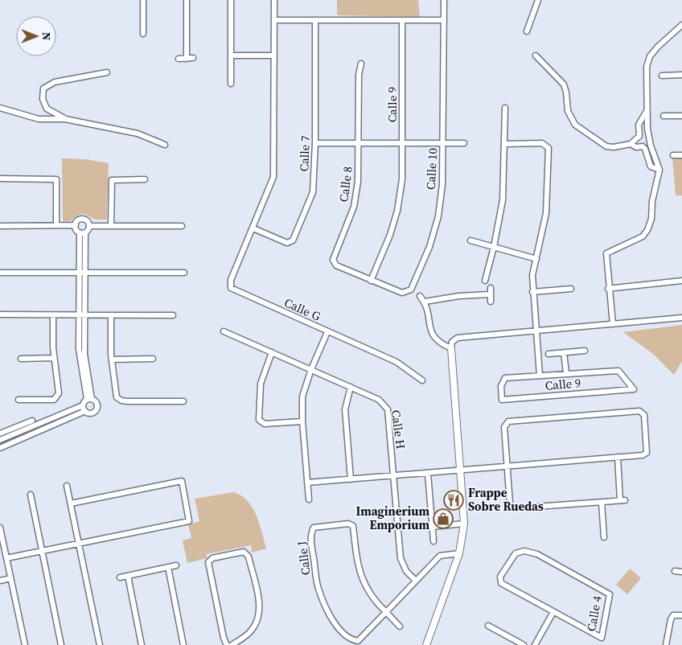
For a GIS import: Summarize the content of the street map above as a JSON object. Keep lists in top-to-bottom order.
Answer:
{
  "streets": {
    "street": [
      "Calle 9",
      "Calle 7",
      "Calle 10",
      "Calle 8",
      "Calle G",
      "Calle H",
      "Calle J",
      "Calle 4"
    ]
  },
  "crossings": [
    ["Calle 9", "Calle 10"],
    ["Calle 9", "Calle 8"],
    ["Calle 7", "Calle G"],
    ["Calle 10", "Calle 8"],
    ["Calle H", "Calle J"]
  ],
  "places": {
    "restaurant": ["Frappe Sobre Ruedas"],
    "shop": ["Imaginerium Emporium"]
  },
  "north": "right"
}
